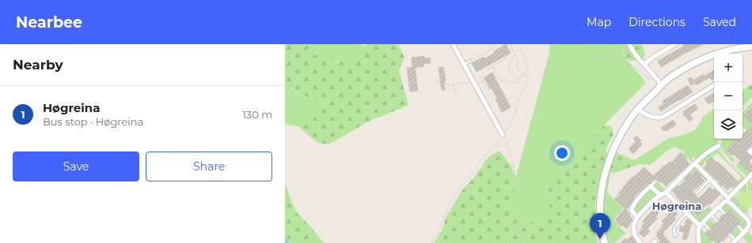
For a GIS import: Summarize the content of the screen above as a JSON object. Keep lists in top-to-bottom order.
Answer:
{
  "districts": ["Høgreina"],
  "page": {
    "header": "Nearbee",
    "nav": ["Map", "Directions", "Saved"],
    "heading": "Nearby",
    "map_buttons": ["+", "−"],
    "list": [
      {
        "mark": "1",
        "name": "Høgreina",
        "note": "Bus stop · Høgreina",
        "value": "130 m"
      }
    ],
    "buttons": ["Save", "Share"],
    "pins": "1"
  }
}
